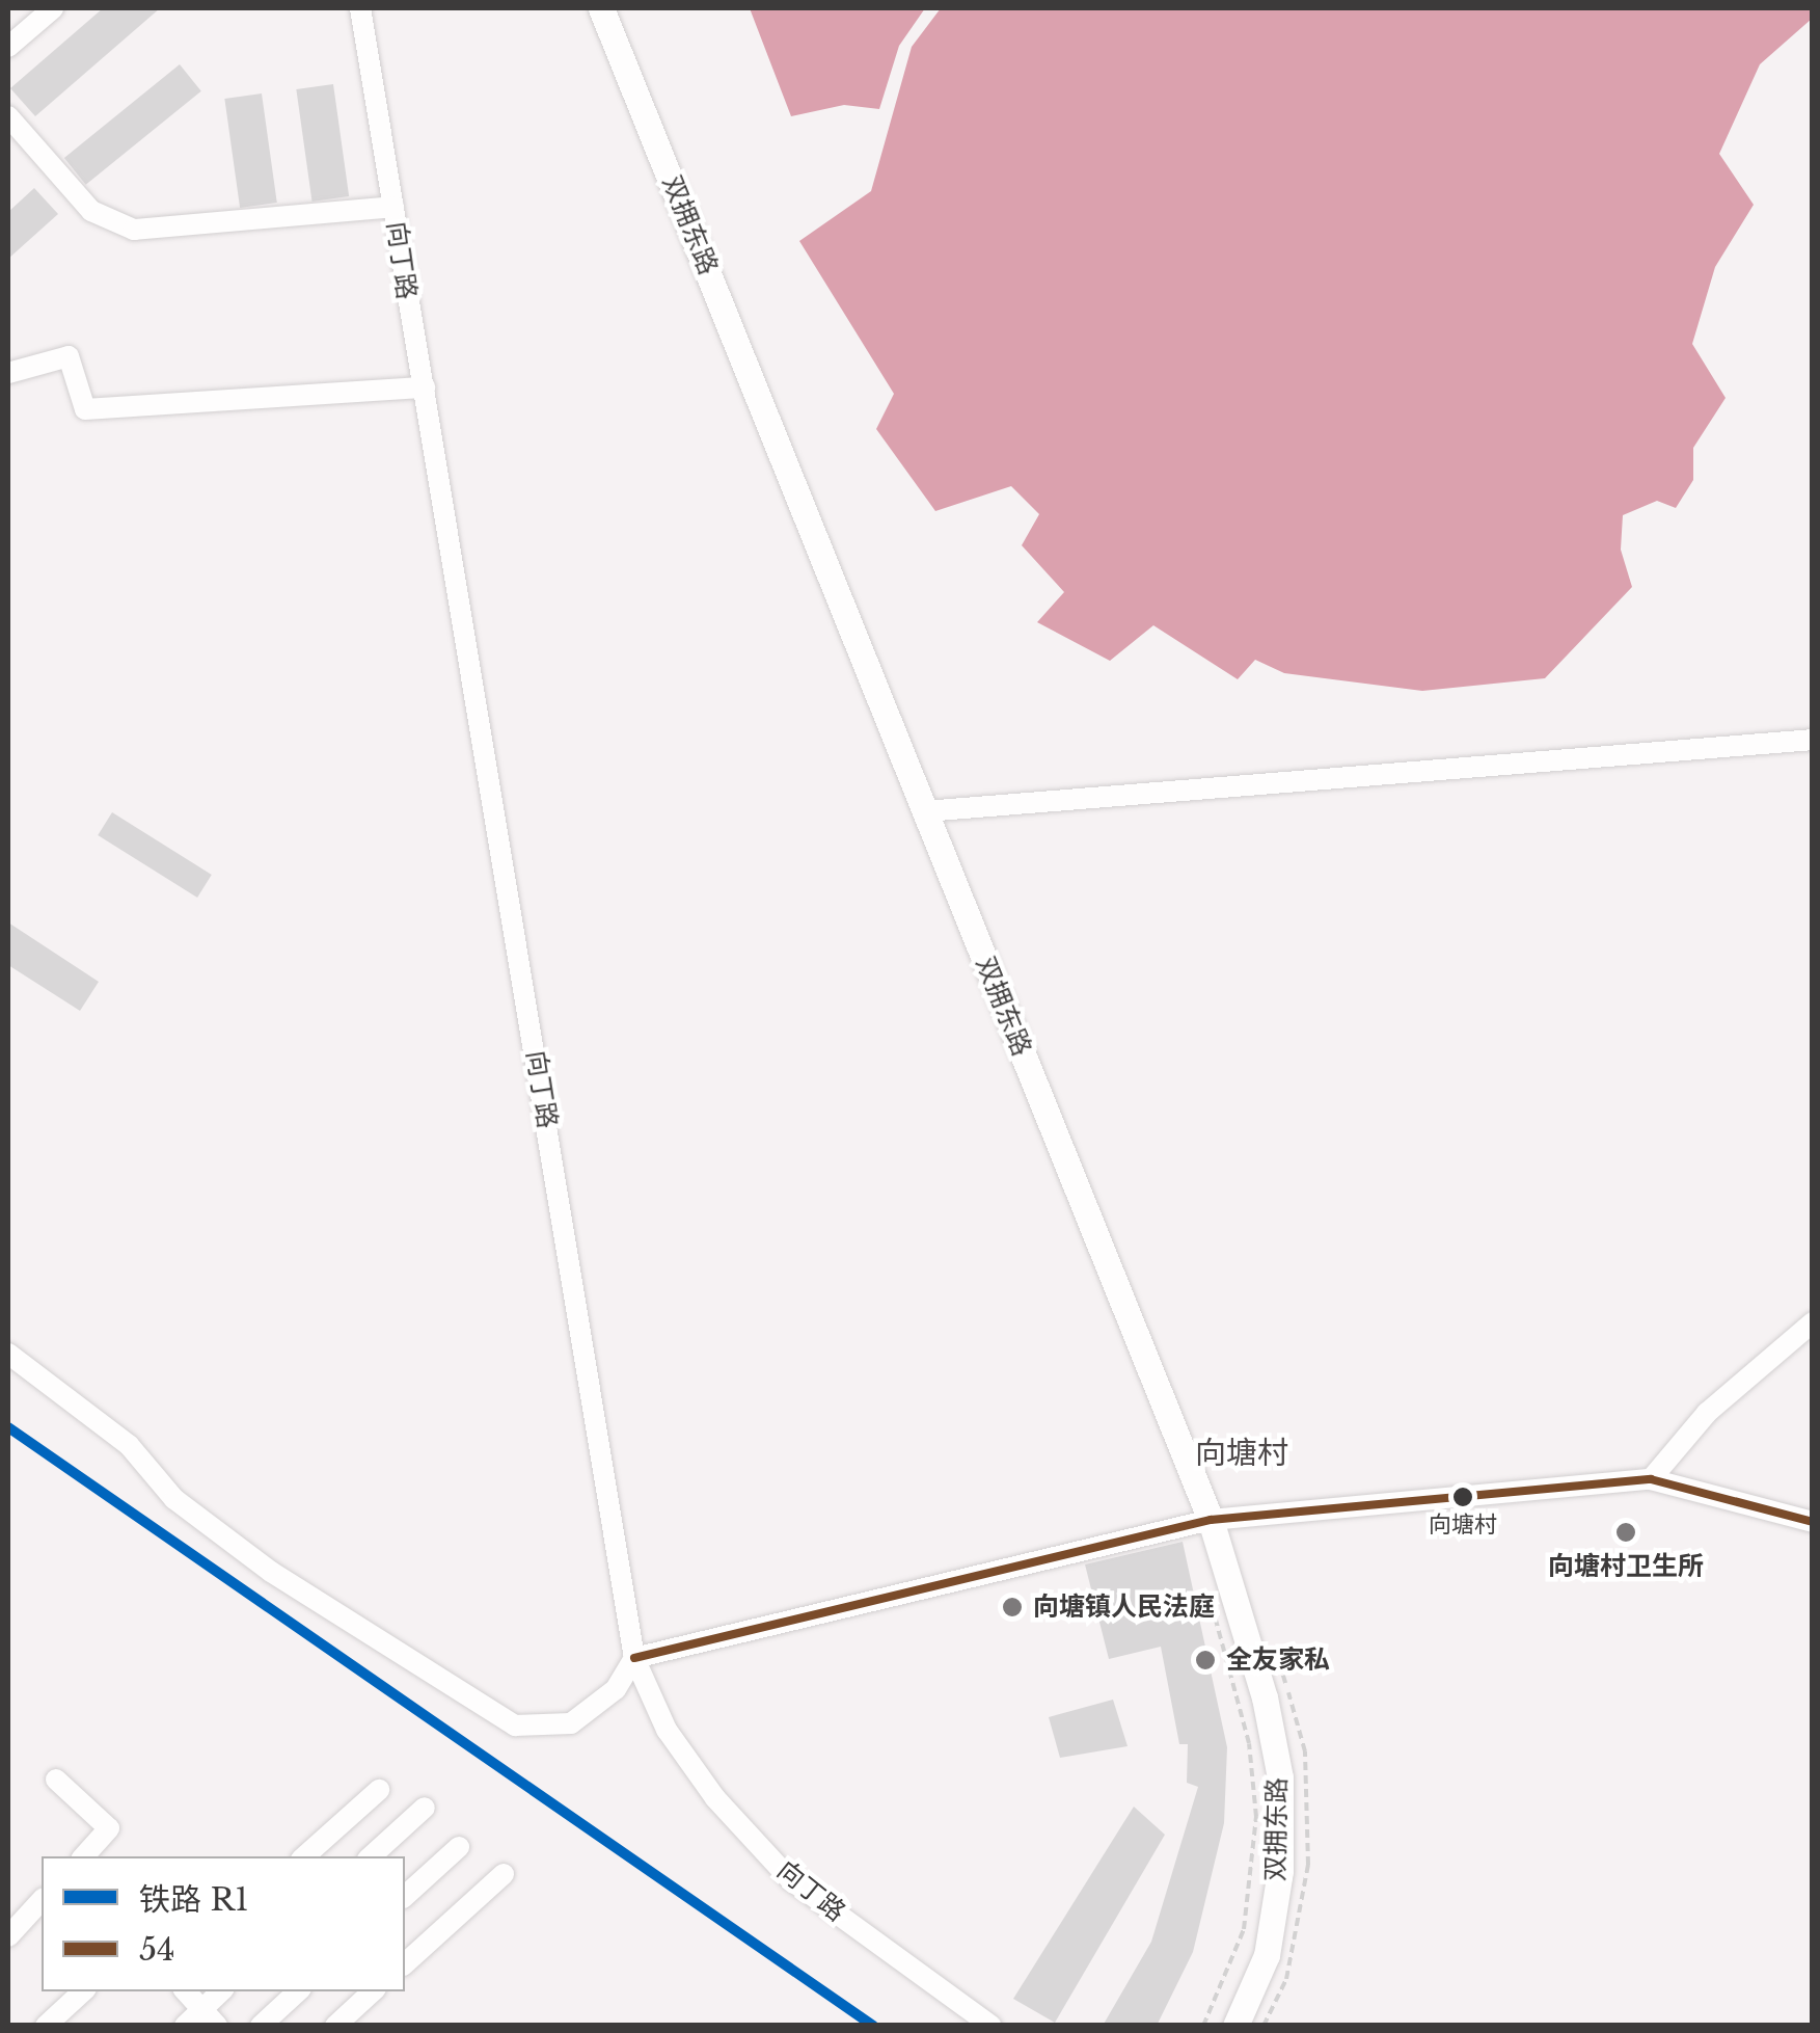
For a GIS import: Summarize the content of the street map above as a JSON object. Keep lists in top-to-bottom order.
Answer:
{
  "streets": {
    "main road": ["双拥东路"],
    "street": ["向丁路"]
  },
  "districts": ["向塘村"],
  "places": [
    "向塘村",
    "向塘村卫生所",
    "向塘镇人民法庭",
    "全友家私"
  ],
  "lines": ["rail line R1", "transit line 54"],
  "legend": ["铁路 R1", "54"]
}
